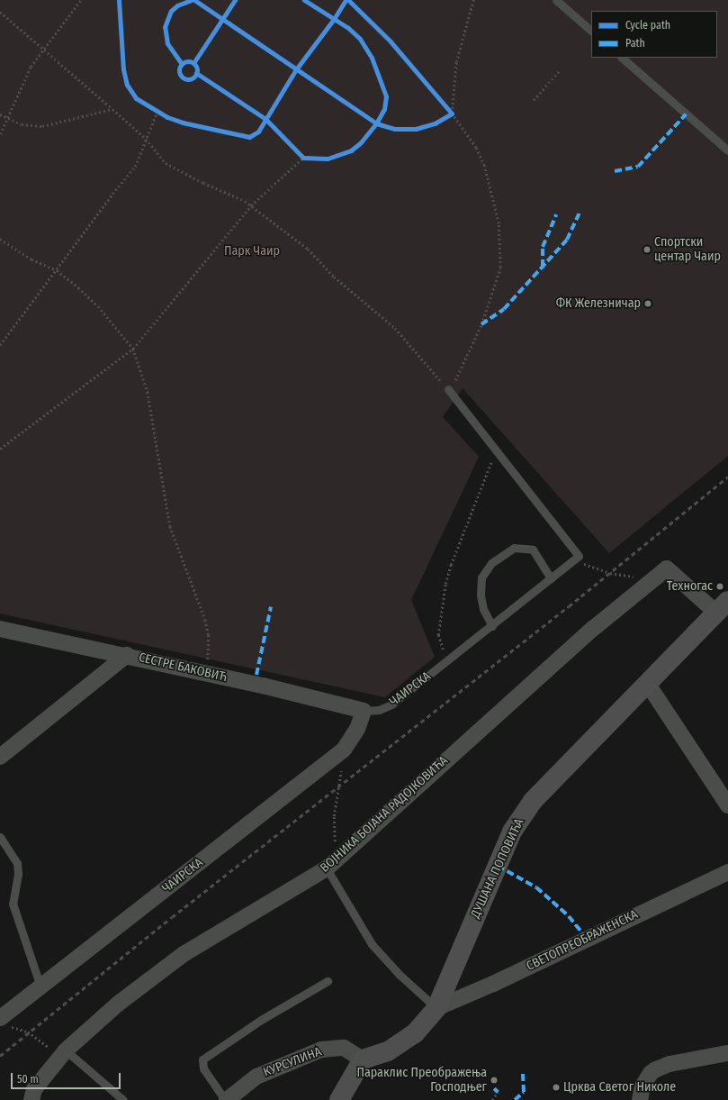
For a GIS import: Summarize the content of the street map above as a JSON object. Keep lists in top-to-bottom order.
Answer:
{
  "streets": {
    "street": [
      "СЕСТРЕ БАКОВИЋ",
      "ЧАИРСКА",
      "ВОЈНИКА БОЈАНА РАДОЈКОВИЋА",
      "ДУШАНА ПОПОВИЋА",
      "СВЕТОПРЕОБРАЖЕНСКА",
      "КУРСУЛИНА"
    ]
  },
  "crossings": [
    ["СЕСТРЕ БАКОВИЋ", "ЧАИРСКА"],
    ["ВОЈНИКА БОЈАНА РАДОЈКОВИЋА", "ДУШАНА ПОПОВИЋА"],
    ["ДУШАНА ПОПОВИЋА", "СВЕТОПРЕОБРАЖЕНСКА"],
    ["ДУШАНА ПОПОВИЋА", "КУРСУЛИНА"]
  ],
  "parks": ["Парк Чаир"],
  "places": [
    "Спортски центар Чаир",
    "ФК Железничар",
    "Техногас",
    "Параклис Преображења Господњег",
    "Црква Светог Николе"
  ],
  "legend": ["Cycle path", "Path"],
  "scale_bar": "50 m"
}
